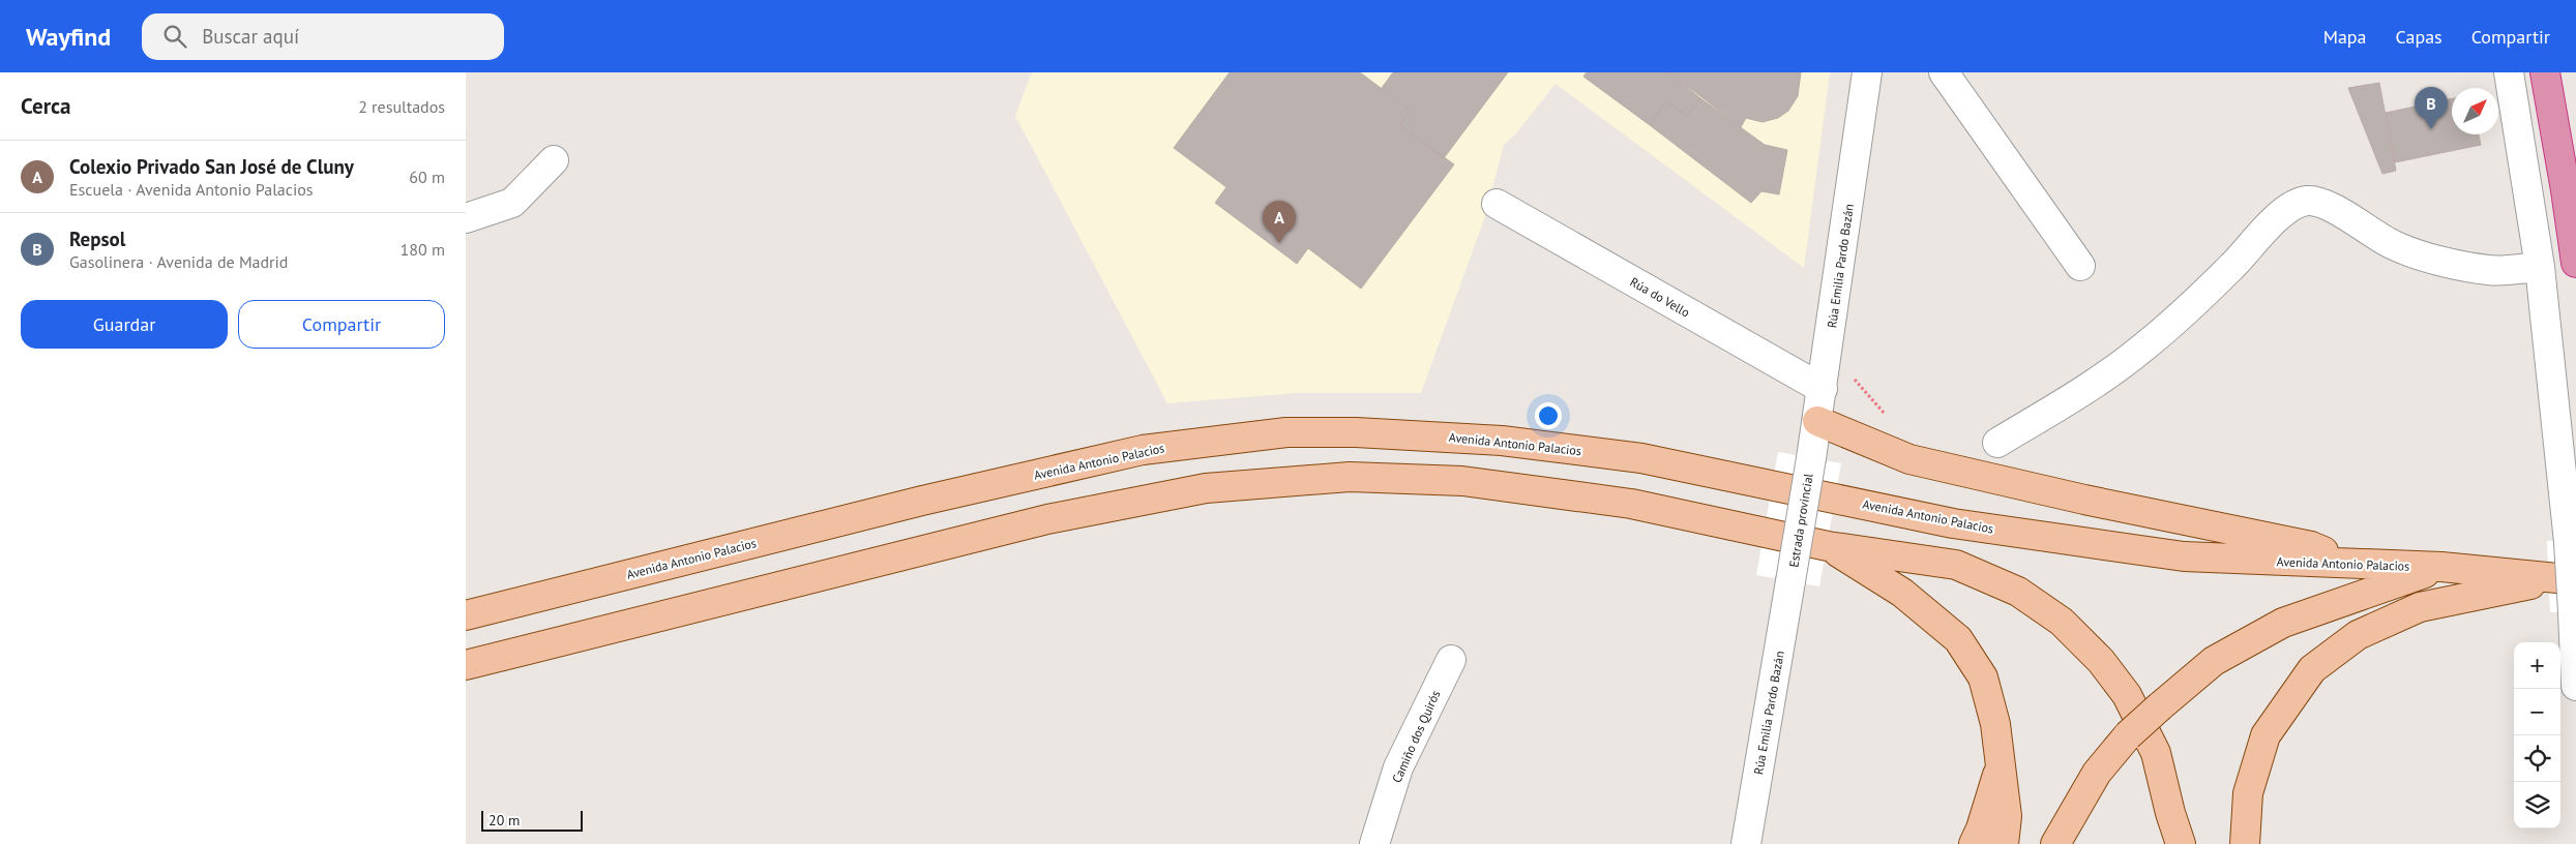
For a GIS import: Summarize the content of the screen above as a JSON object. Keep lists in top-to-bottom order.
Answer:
{
  "streets": {
    "main road": ["Avenida Antonio Palacios"],
    "street": [
      "Rúa Emilia Pardo Bazán",
      "Rúa do Vello",
      "Estrada provincial",
      "Camiño dos Quirós"
    ]
  },
  "crossings": [
    ["Rúa Emilia Pardo Bazán", "Rúa do Vello"],
    ["Rúa Emilia Pardo Bazán", "Estrada provincial"]
  ],
  "scale_bar": "20 m",
  "north": "top right",
  "page": {
    "header": "Wayfind",
    "search": "Buscar aquí",
    "nav": ["Mapa", "Capas", "Compartir"],
    "heading": ["Cerca", "2 resultados"],
    "pins": ["B", "A"],
    "list": [
      {
        "mark": "A",
        "name": "Colexio Privado San José de Cluny",
        "note": "Escuela · Avenida Antonio Palacios",
        "value": "60 m"
      },
      {
        "mark": "B",
        "name": "Repsol",
        "note": "Gasolinera · Avenida de Madrid",
        "value": "180 m"
      }
    ],
    "buttons": ["Guardar", "Compartir"],
    "map_buttons": ["+", "−"],
    "scale": "20 m"
  }
}
